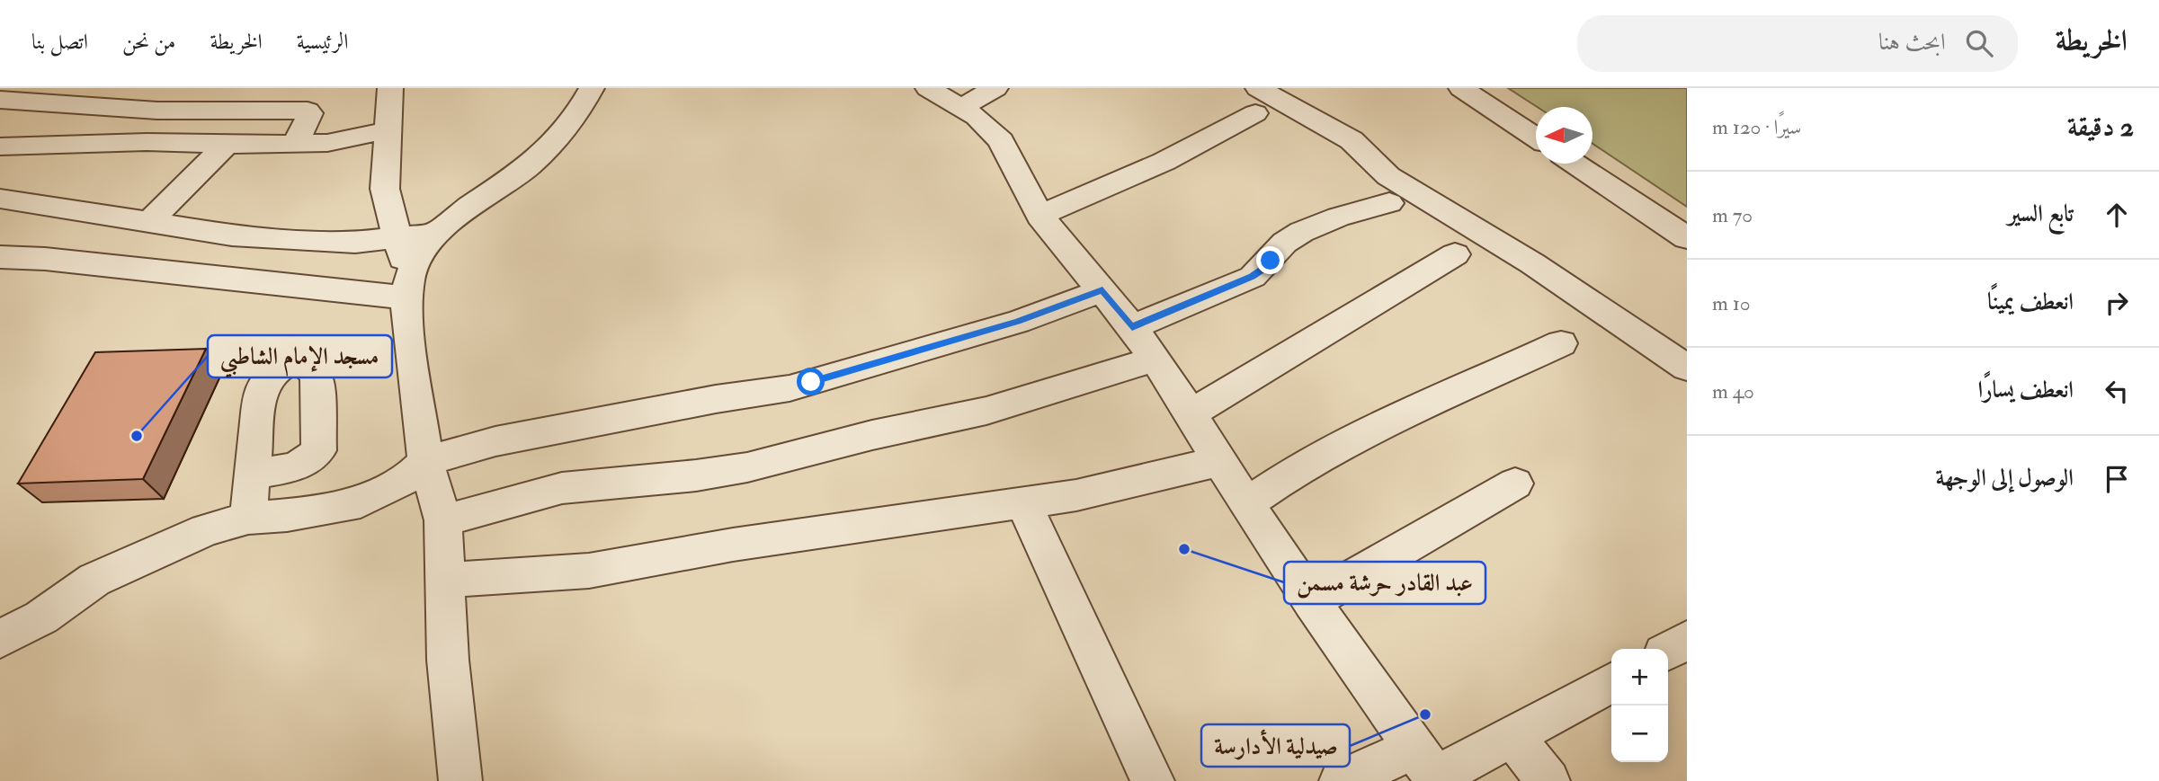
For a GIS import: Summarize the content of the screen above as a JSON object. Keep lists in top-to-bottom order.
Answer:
{
  "places": ["مسجد الإمام الشاطبي", "عبد القادر حرشة مسمن", "صيدلية الأدارسة"],
  "north": "left",
  "page": {
    "header": "الخريطة",
    "search": "ابحث هنا",
    "nav": [
      "الرئيسية",
      "الخريطة",
      "من نحن",
      "اتصل بنا"
    ],
    "heading": ["2 دقيقة", "سيرًا · 120 m"],
    "list": [
      ["تابع السير", "70 m"],
      ["انعطف يمينًا", "10 m"],
      ["انعطف يسارًا", "40 m"],
      "الوصول إلى الوجهة"
    ],
    "map_buttons": ["+", "−"]
  }
}
